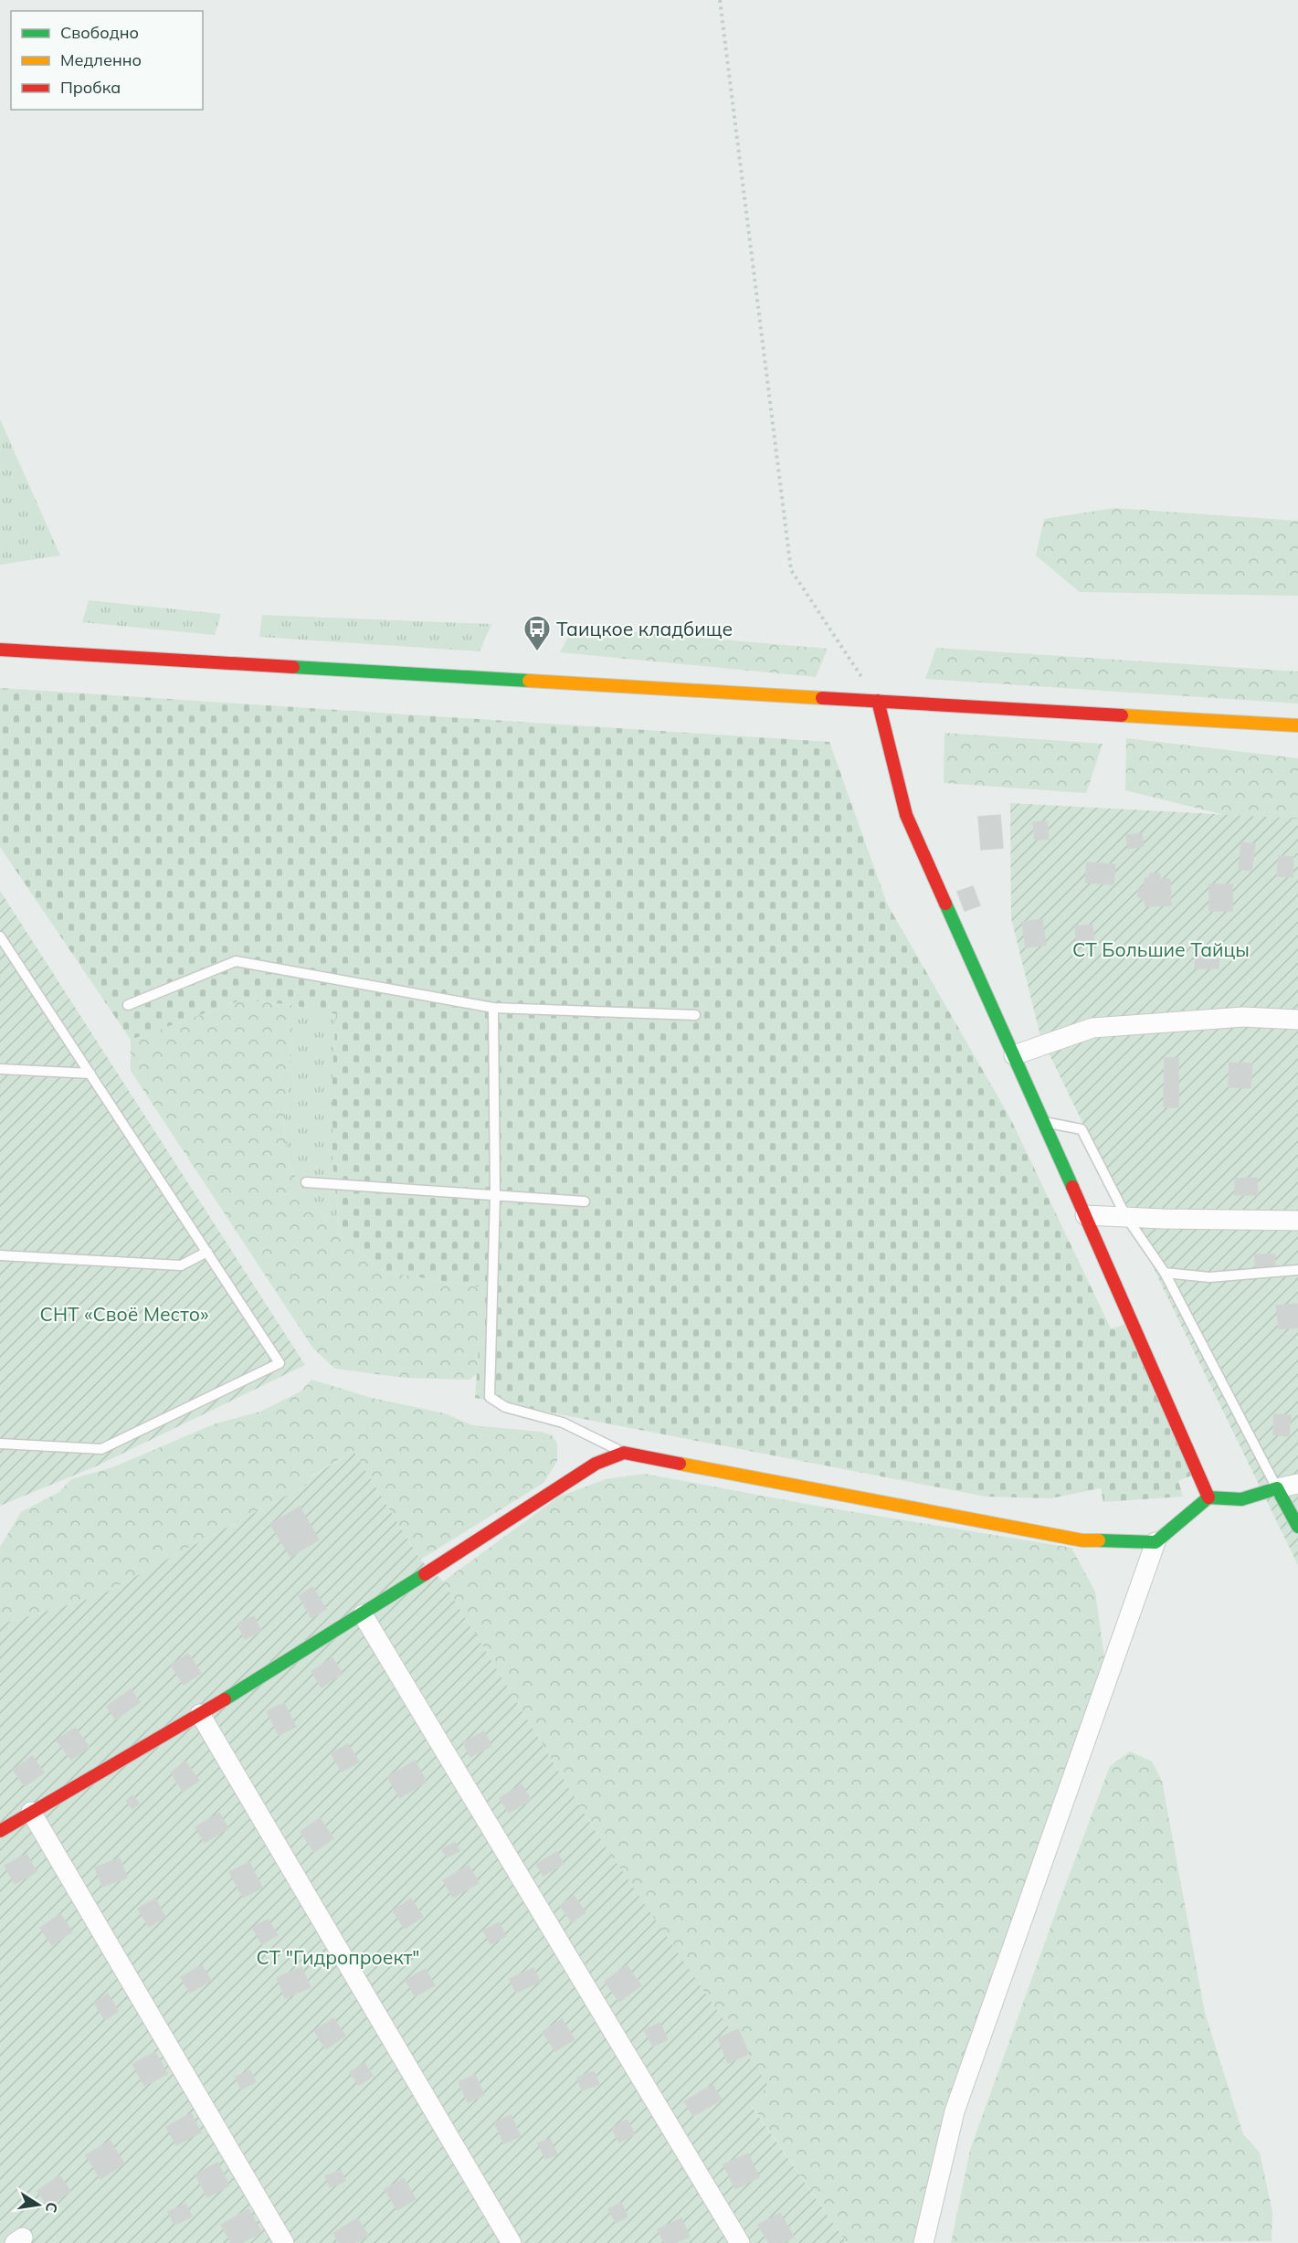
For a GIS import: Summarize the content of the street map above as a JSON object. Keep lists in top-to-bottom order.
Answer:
{
  "parks": ["СТ Большие Тайцы", "СНТ «Своё Место»", "СТ \"Гидропроект\""],
  "places": {
    "bus stop": ["Таицкое кладбище"]
  },
  "legend": ["Свободно", "Медленно", "Пробка"],
  "north": "right"
}
